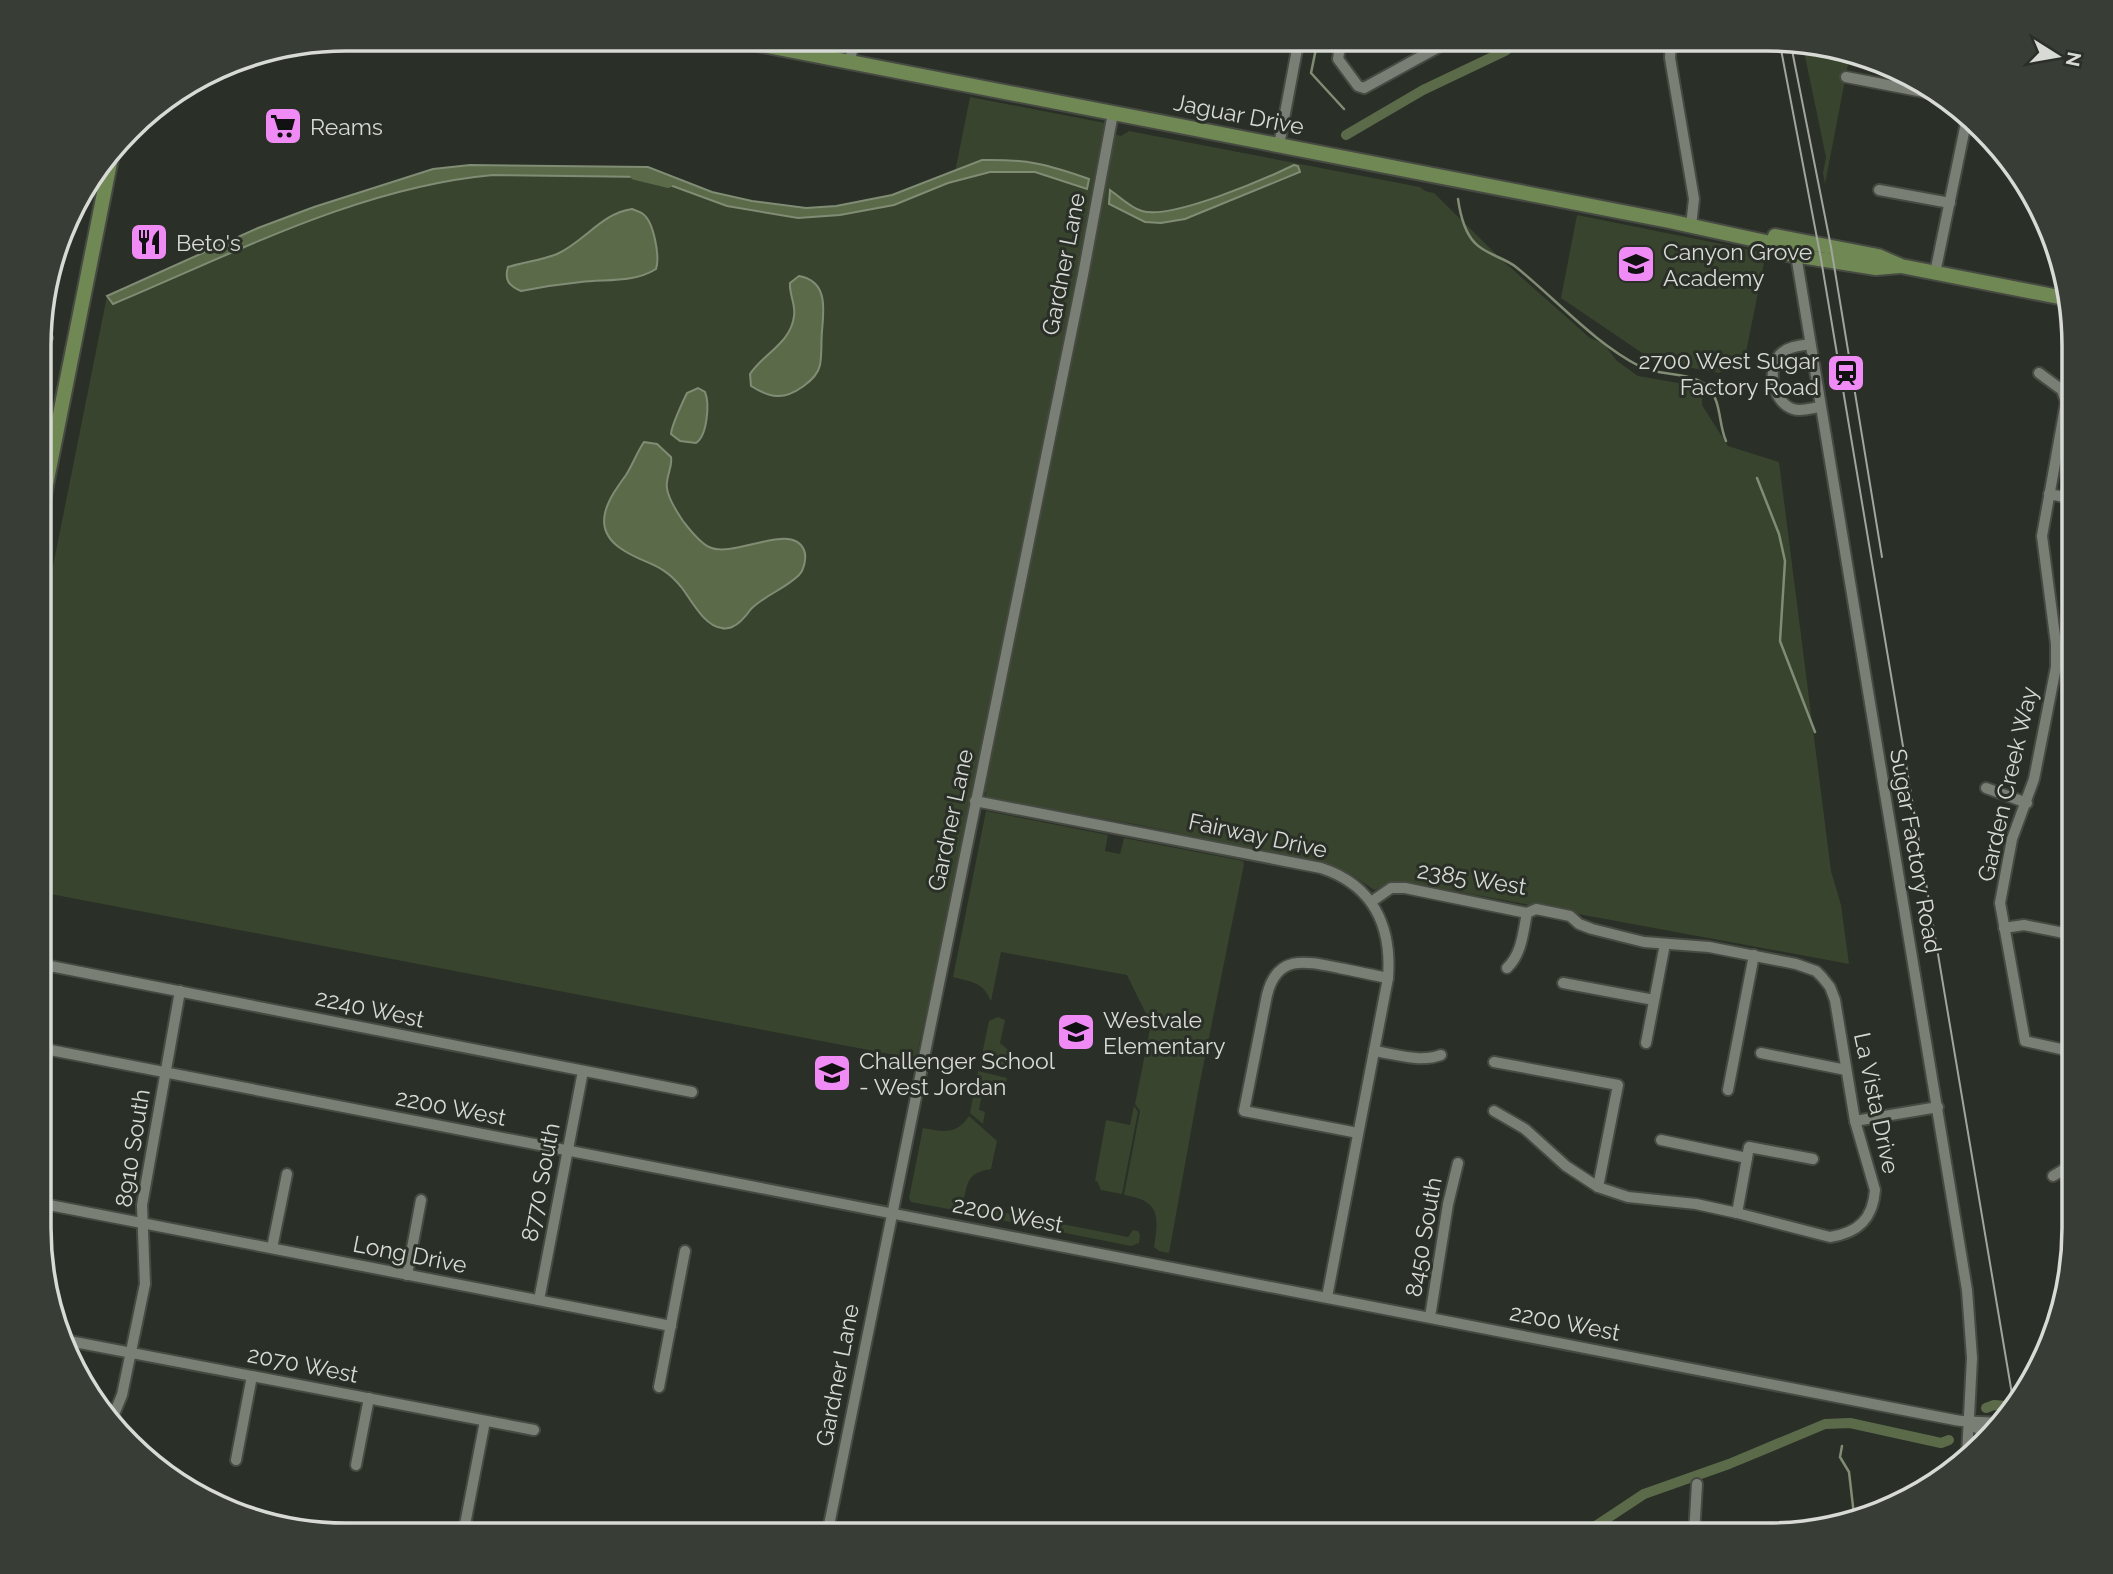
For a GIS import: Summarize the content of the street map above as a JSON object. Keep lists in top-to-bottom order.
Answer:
{
  "streets": {
    "main road": ["Jaguar Drive"],
    "street": [
      "Gardner Lane",
      "Garden Creek Way",
      "Fairway Drive",
      "Sugar Factory Road",
      "2385 West",
      "2240 West",
      "La Vista Drive",
      "2200 West",
      "8910 South",
      "8770 South",
      "8450 South",
      "Long Drive",
      "2070 West"
    ]
  },
  "crossings": [
    ["Jaguar Drive", "Gardner Lane"],
    ["Jaguar Drive", "Sugar Factory Road"],
    ["Gardner Lane", "Fairway Drive"],
    ["Gardner Lane", "2200 West"],
    ["Fairway Drive", "2385 West"],
    ["Fairway Drive", "2200 West"],
    ["Sugar Factory Road", "2200 West"],
    ["2385 West", "La Vista Drive"],
    ["2240 West", "8910 South"],
    ["2240 West", "8770 South"],
    ["2200 West", "8910 South"],
    ["2200 West", "8770 South"],
    ["2200 West", "8450 South"],
    ["8910 South", "Long Drive"],
    ["8910 South", "2070 West"],
    ["8770 South", "Long Drive"]
  ],
  "places": {
    "supermarket": ["Reams"],
    "restaurant": ["Beto's"],
    "school or university": ["Canyon Grove Academy", "Westvale Elementary", "Challenger School - West Jordan"],
    "station": ["2700 West Sugar Factory Road"]
  },
  "north": "right"
}
